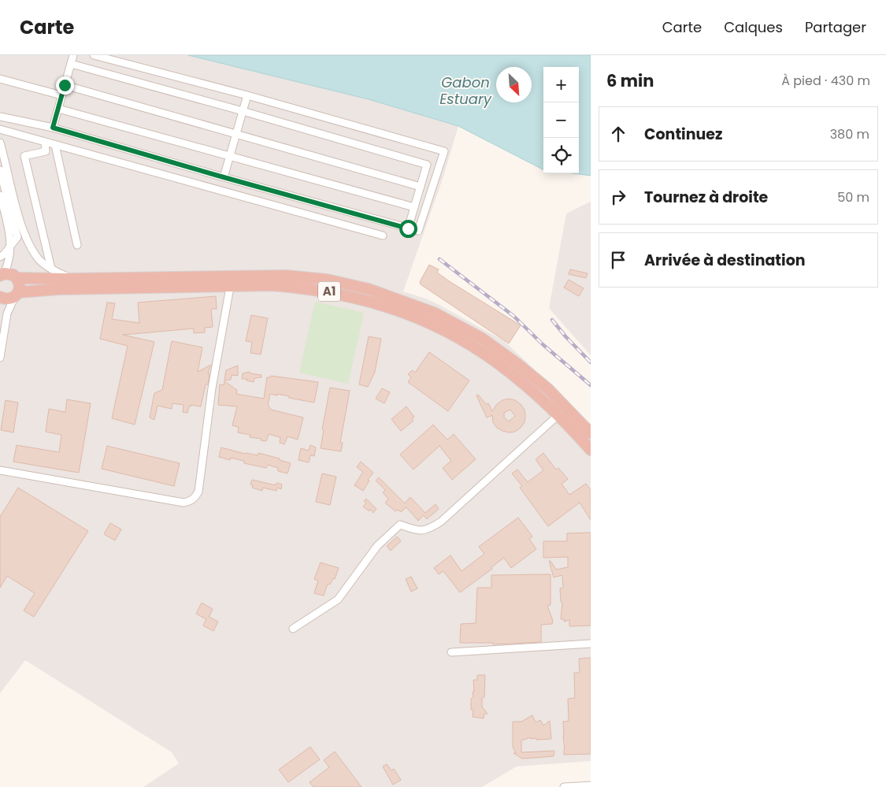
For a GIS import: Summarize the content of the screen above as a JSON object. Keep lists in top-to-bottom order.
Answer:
{
  "streets": {
    "highway": ["A1"]
  },
  "water": ["Gabon Estuary"],
  "north": "bottom right",
  "page": {
    "header": "Carte",
    "nav": ["Carte", "Calques", "Partager"],
    "heading": ["6 min", "À pied · 430 m"],
    "map_buttons": ["+", "−"],
    "list": [
      ["Continuez", "380 m"],
      ["Tournez à droite", "50 m"],
      "Arrivée à destination"
    ]
  }
}
